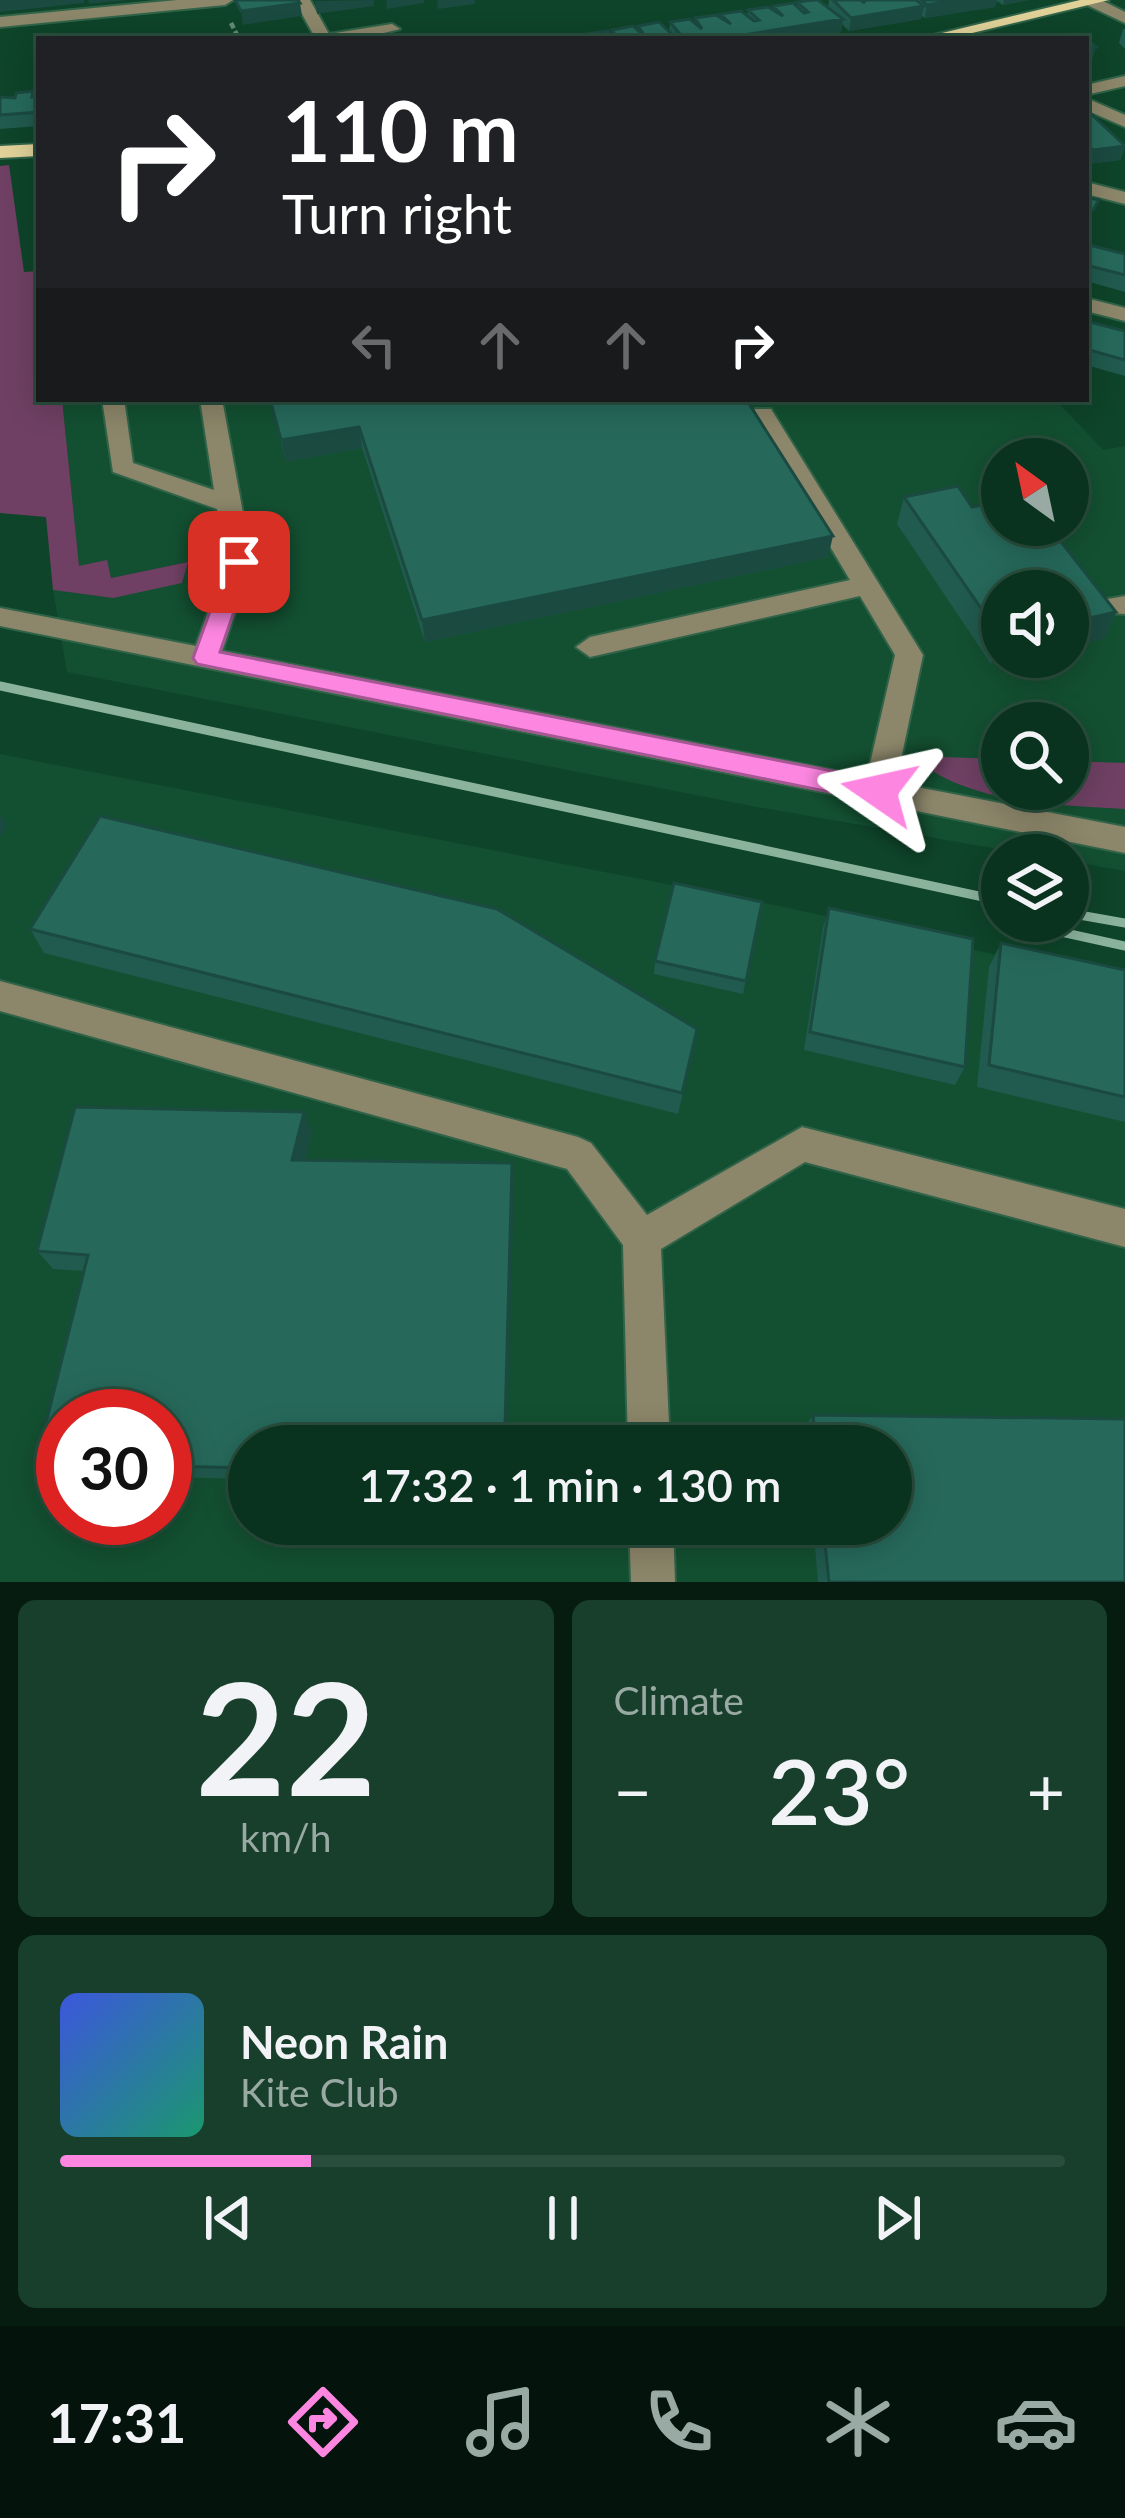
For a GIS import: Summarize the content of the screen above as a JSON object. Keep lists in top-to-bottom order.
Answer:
{
  "north": "top left",
  "page": {
    "turn": ["110 m", "Turn right"],
    "limit": "30",
    "trip": "17:32 · 1 min · 130 m",
    "tile": [
      ["22", "km/h"],
      "Climate"
    ],
    "heat": ["−", "23°", "+"],
    "song": ["Neon Rain", "Kite Club"],
    "tabs": "17:31"
  }
}
